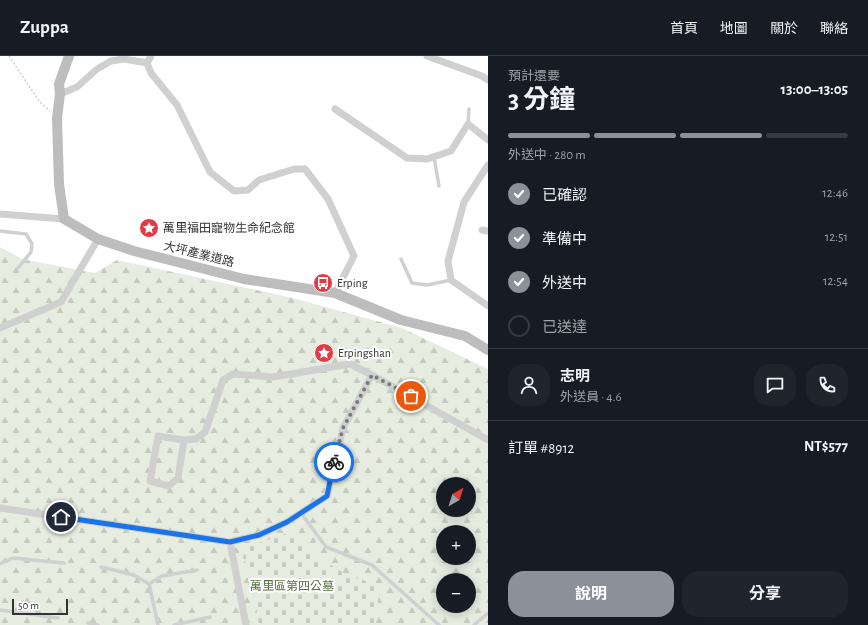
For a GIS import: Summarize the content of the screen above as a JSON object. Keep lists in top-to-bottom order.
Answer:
{
  "streets": {
    "street": ["大坪產業道路"]
  },
  "parks": ["萬里區第四公墓"],
  "places": {
    "place": ["萬里福田寵物生命紀念館", "Erpingshan"],
    "bus stop": ["Erping"]
  },
  "scale_bar": "50 m",
  "north": "top right",
  "page": {
    "header": "Zuppa",
    "nav": [
      "首頁",
      "地圖",
      "關於",
      "聯絡"
    ],
    "heading": ["3 分鐘", "預計還要", "13:00–13:05"],
    "panel": [
      "志明",
      "外送員 · 4.6",
      "訂單 #8912",
      "NT$577"
    ],
    "bar": "外送中 · 280 m",
    "list": [
      ["已確認", "12:46"],
      ["準備中", "12:51"],
      ["外送中", "12:54"],
      "已送達"
    ],
    "map_buttons": ["+", "−"],
    "buttons": ["說明", "分享"],
    "scale": "50 m"
  }
}
